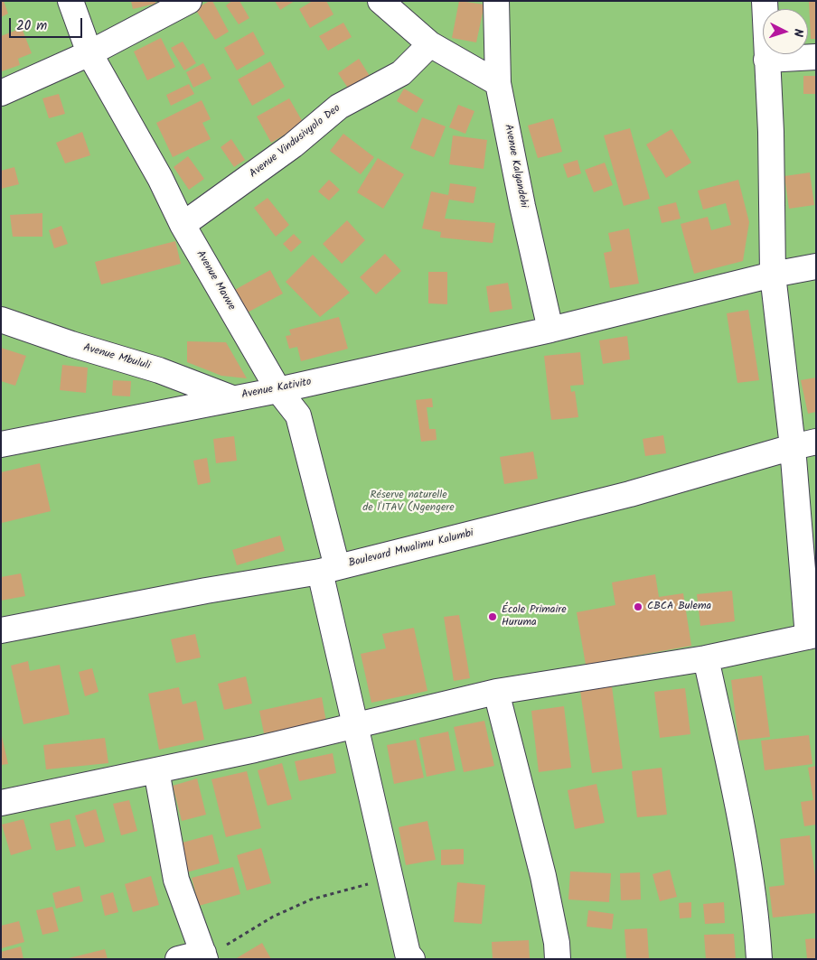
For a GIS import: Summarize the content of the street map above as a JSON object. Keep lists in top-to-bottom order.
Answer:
{
  "streets": {
    "street": [
      "Avenue Vindusivyolo Deo",
      "Avenue Kalyandehi",
      "Avenue Mavwe",
      "Avenue Mbululi",
      "Avenue Kativito",
      "Boulevard Mwalimu Kalumbi"
    ]
  },
  "crossings": [
    ["Avenue Vindusivyolo Deo", "Avenue Mavwe"],
    ["Avenue Kalyandehi", "Avenue Kativito"],
    ["Avenue Mavwe", "Avenue Kativito"],
    ["Avenue Mavwe", "Boulevard Mwalimu Kalumbi"],
    ["Avenue Mbululi", "Avenue Kativito"]
  ],
  "parks": ["Réserve naturelle de l'ITAV (Ngengere"],
  "places": ["CBCA Bulema", "École Primaire Huruma"],
  "scale_bar": "20 m",
  "north": "right"
}
